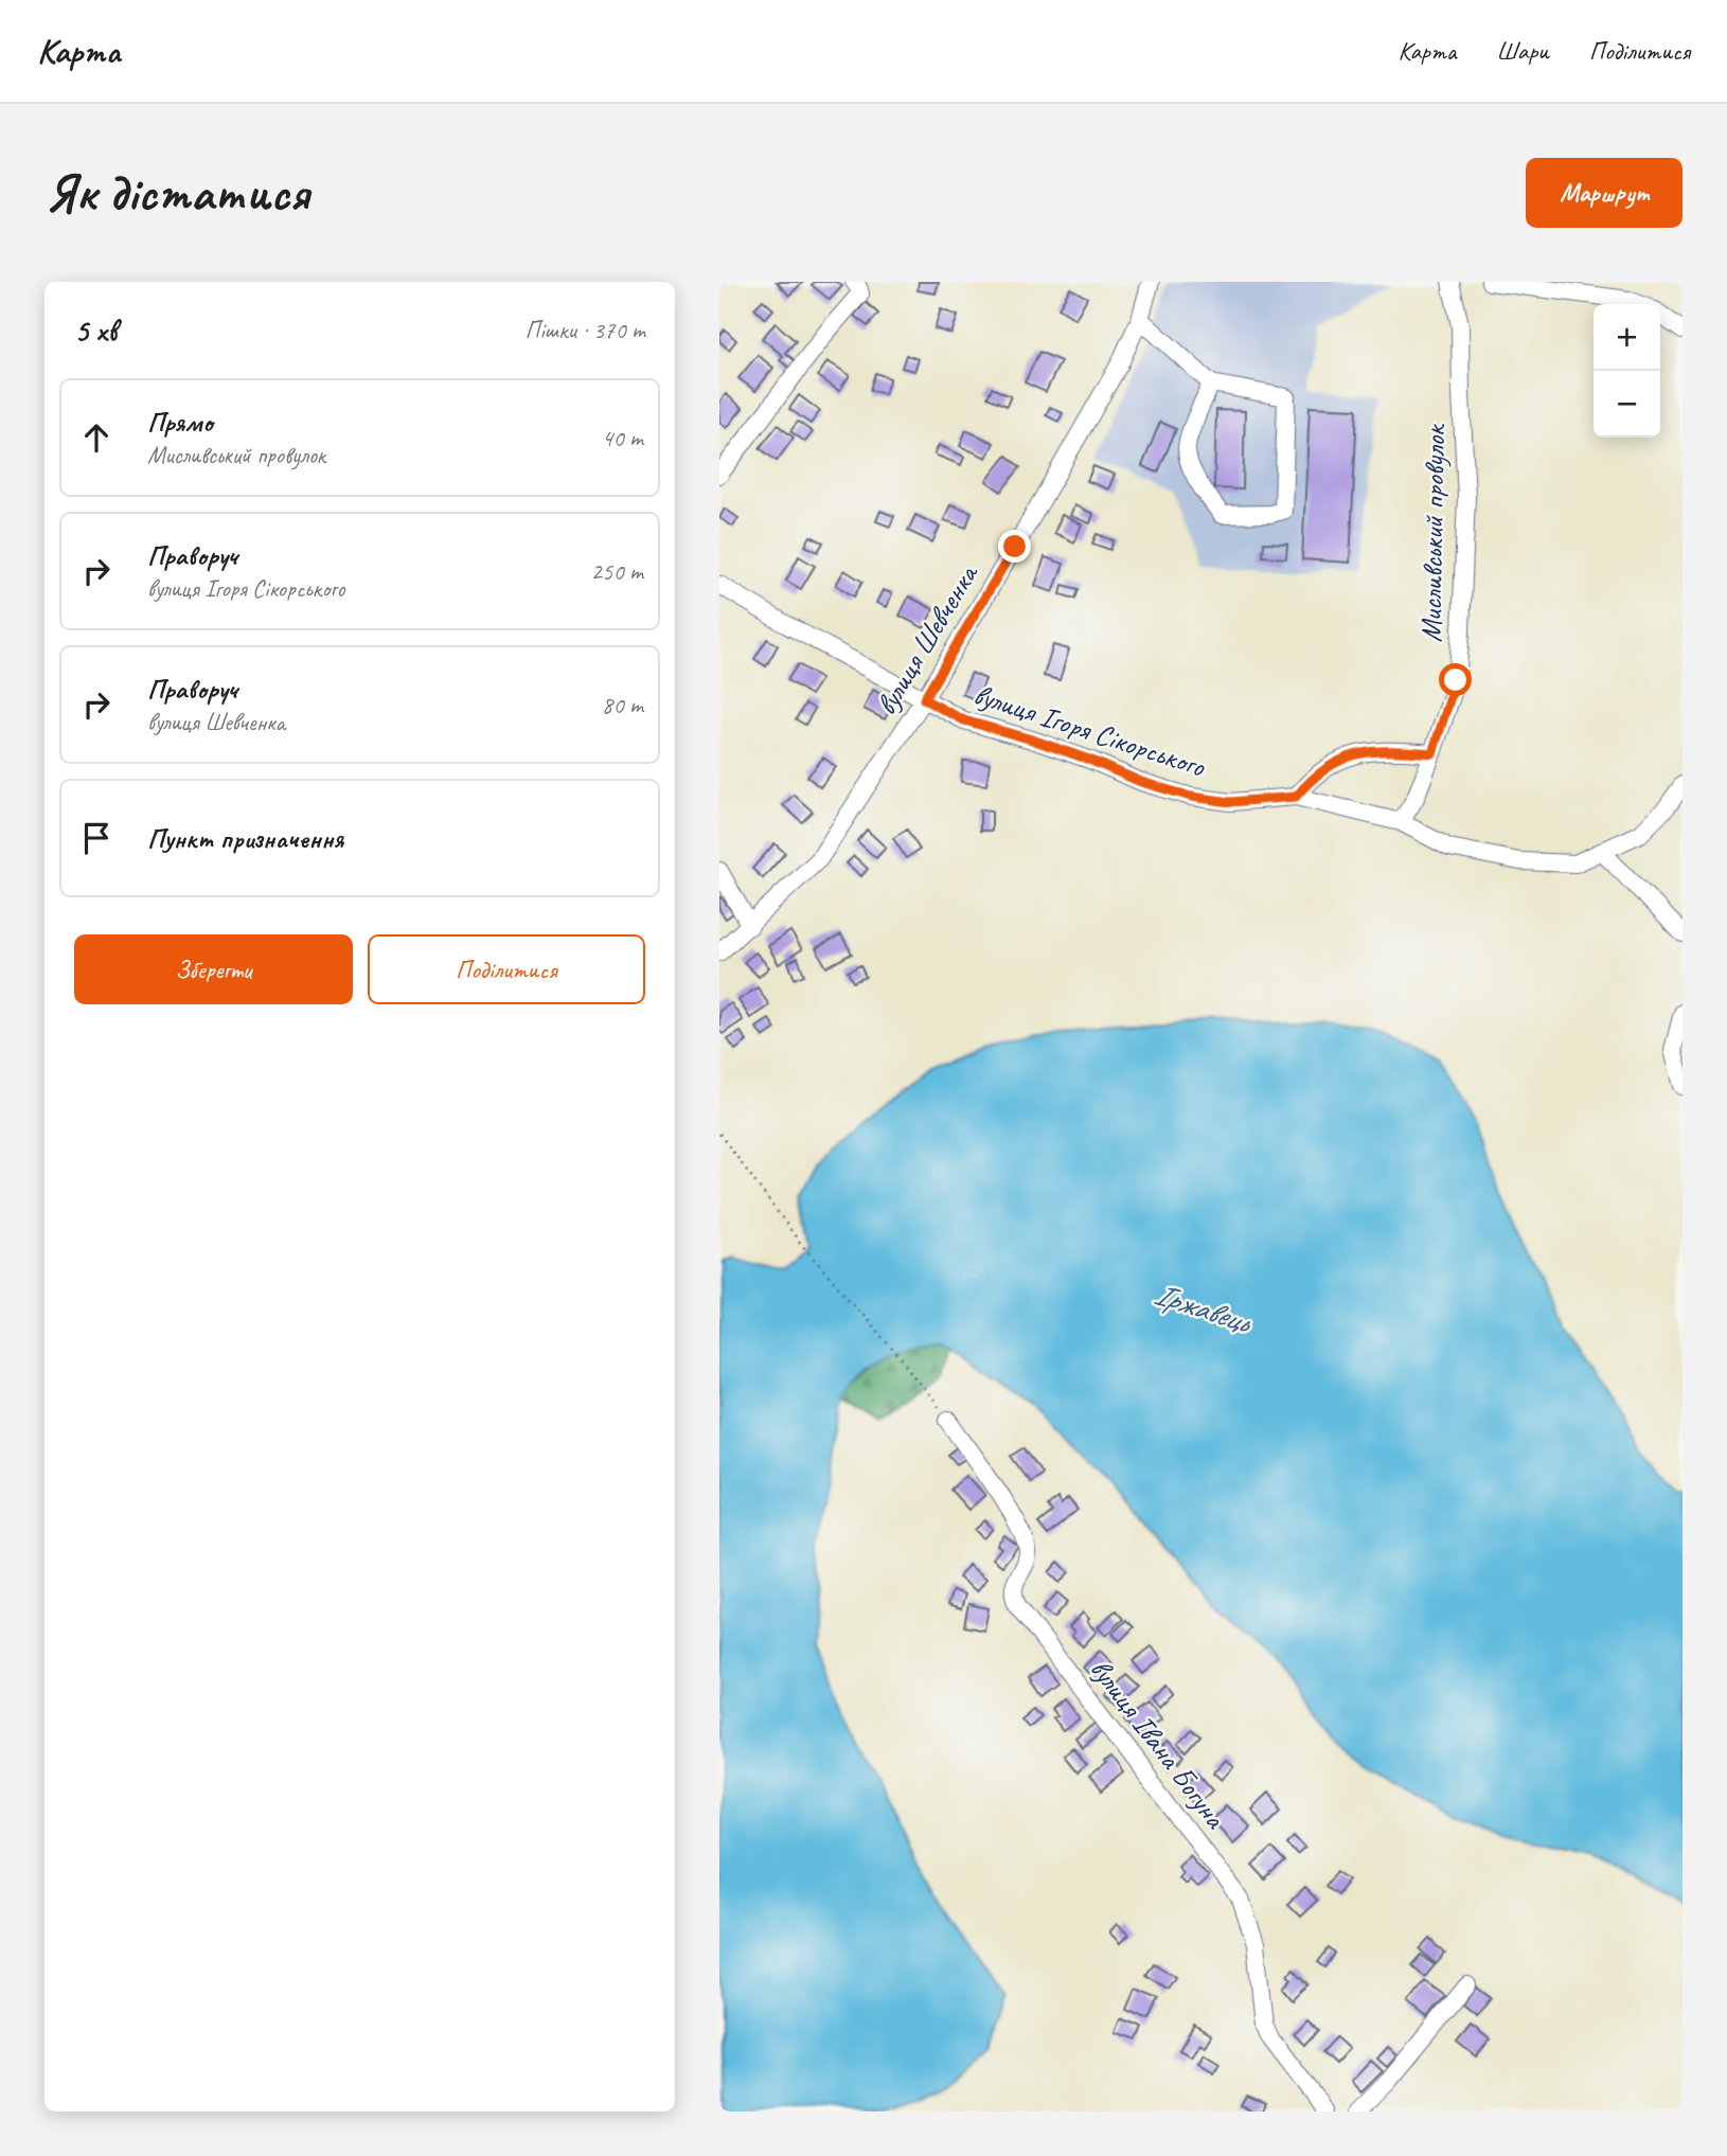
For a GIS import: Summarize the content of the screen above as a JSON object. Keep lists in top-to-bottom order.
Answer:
{
  "streets": {
    "street": [
      "Мисливський провулок",
      "вулиця Шевченка",
      "вулиця Ігоря Сікорського",
      "вулиця Івана Богуна"
    ]
  },
  "crossings": [
    ["Мисливський провулок", "вулиця Ігоря Сікорського"],
    ["вулиця Шевченка", "вулиця Ігоря Сікорського"]
  ],
  "water": ["Іржавець"],
  "page": {
    "header": "Карта",
    "nav": ["Карта", "Шари", "Поділитися"],
    "buttons": [
      "Маршрут",
      ["Зберегти", "Поділитися"]
    ],
    "title": "Як дістатися",
    "heading": ["5 хв", "Пішки · 370 m"],
    "map_buttons": ["+", "−"],
    "list": [
      ["Прямо", "Мисливський провулок", "40 m"],
      ["Праворуч", "вулиця Ігоря Сікорського", "250 m"],
      ["Праворуч", "вулиця Шевченка", "80 m"],
      "Пункт призначення"
    ]
  }
}
